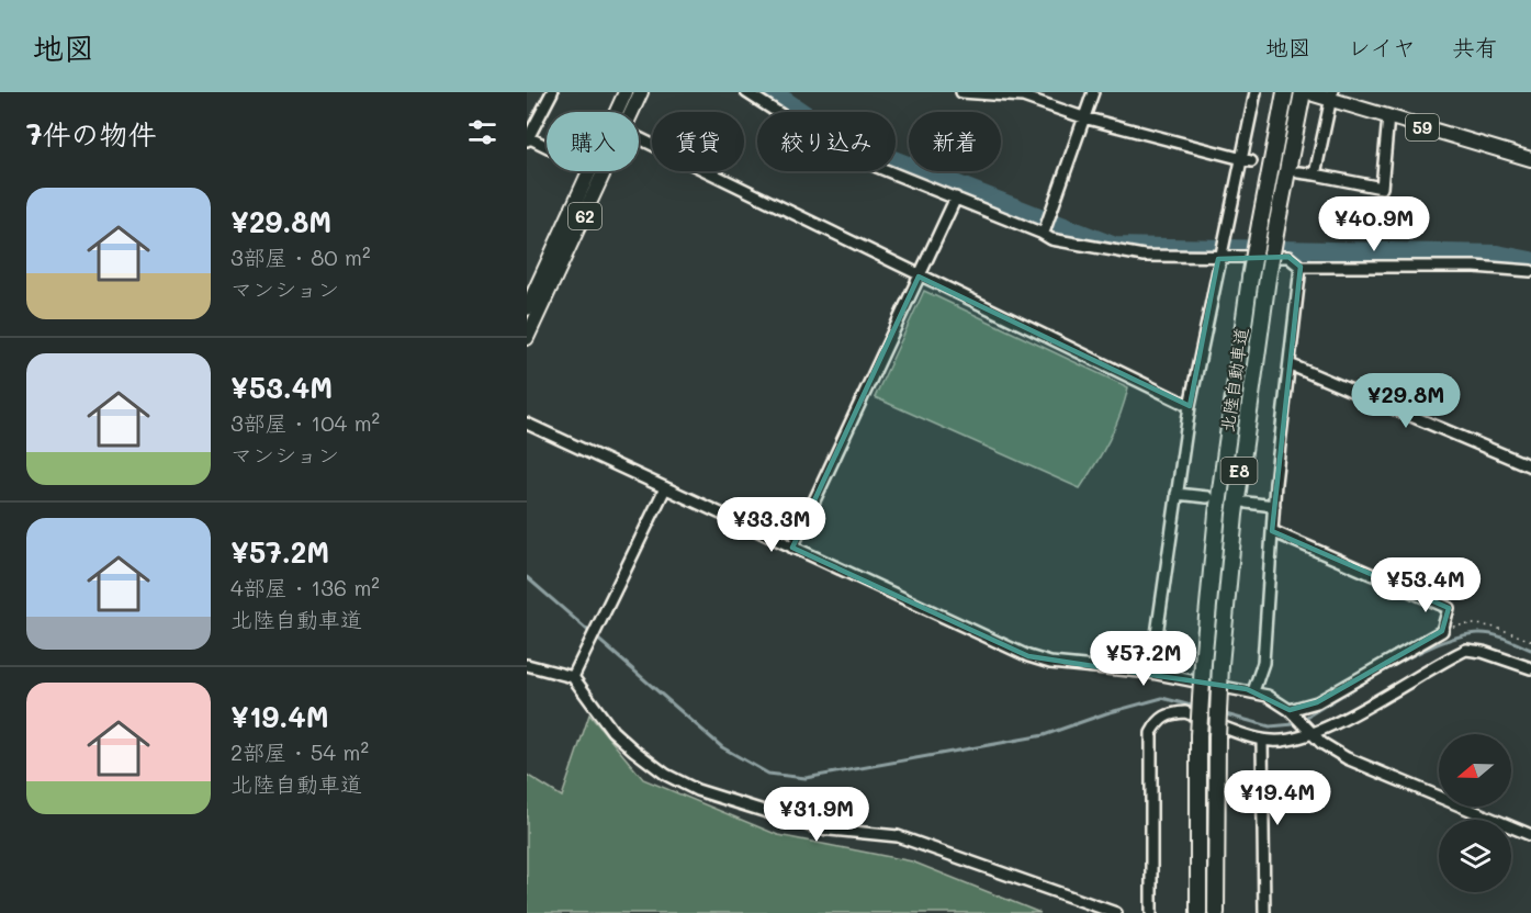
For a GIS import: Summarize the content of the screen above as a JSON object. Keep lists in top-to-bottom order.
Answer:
{
  "streets": {
    "highway": ["北陸自動車道", "E8"],
    "main road": ["59", "62"]
  },
  "crossings": [
    ["59", "北陸自動車道"]
  ],
  "north": "left",
  "page": {
    "header": "地図",
    "nav": ["地図", "レイヤ", "共有"],
    "heading": "7件の物件",
    "chip": [
      "購入",
      "賃貸",
      "絞り込み",
      "新着"
    ],
    "list": [
      {
        "name": "¥29.8M",
        "note": "3部屋 · 80 m² · マンション"
      },
      {
        "name": "¥53.4M",
        "note": "3部屋 · 104 m² · マンション"
      },
      {
        "name": "¥57.2M",
        "note": "4部屋 · 136 m² · 北陸自動車道"
      },
      {
        "name": "¥19.4M",
        "note": "2部屋 · 54 m² · 北陸自動車道"
      }
    ],
    "price": [
      "¥40.9M",
      "¥29.8M",
      "¥33.3M",
      "¥53.4M",
      "¥57.2M",
      "¥19.4M",
      "¥31.9M"
    ]
  }
}
